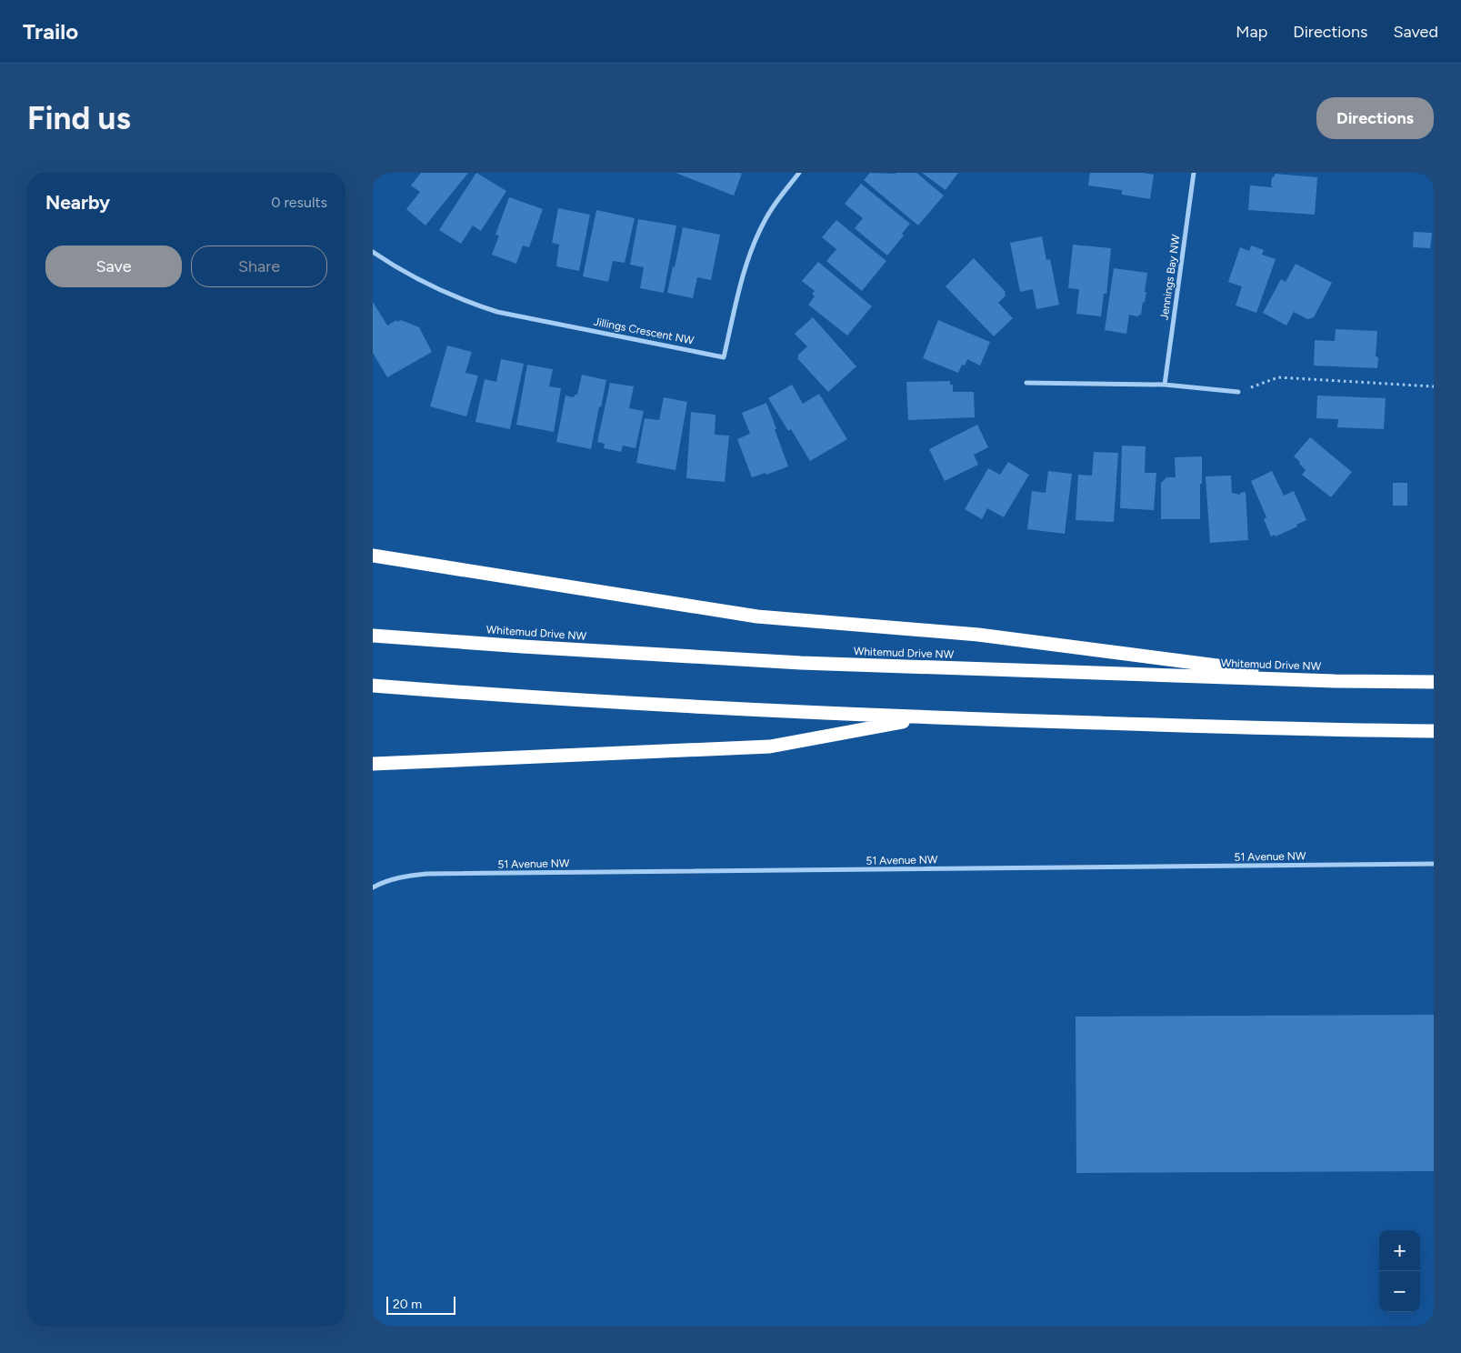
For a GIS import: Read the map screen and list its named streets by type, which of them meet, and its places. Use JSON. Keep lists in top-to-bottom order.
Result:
{
  "streets": {
    "highway": ["Whitemud Drive NW"],
    "street": ["Jennings Bay NW", "Jillings Crescent NW", "51 Avenue NW"]
  },
  "scale_bar": "20 m",
  "page": {
    "header": "Trailo",
    "nav": ["Map", "Directions", "Saved"],
    "buttons": [
      "Directions",
      ["Save", "Share"]
    ],
    "title": "Find us",
    "heading": ["Nearby", "0 results"],
    "map_buttons": ["+", "−"],
    "scale": "20 m"
  }
}
